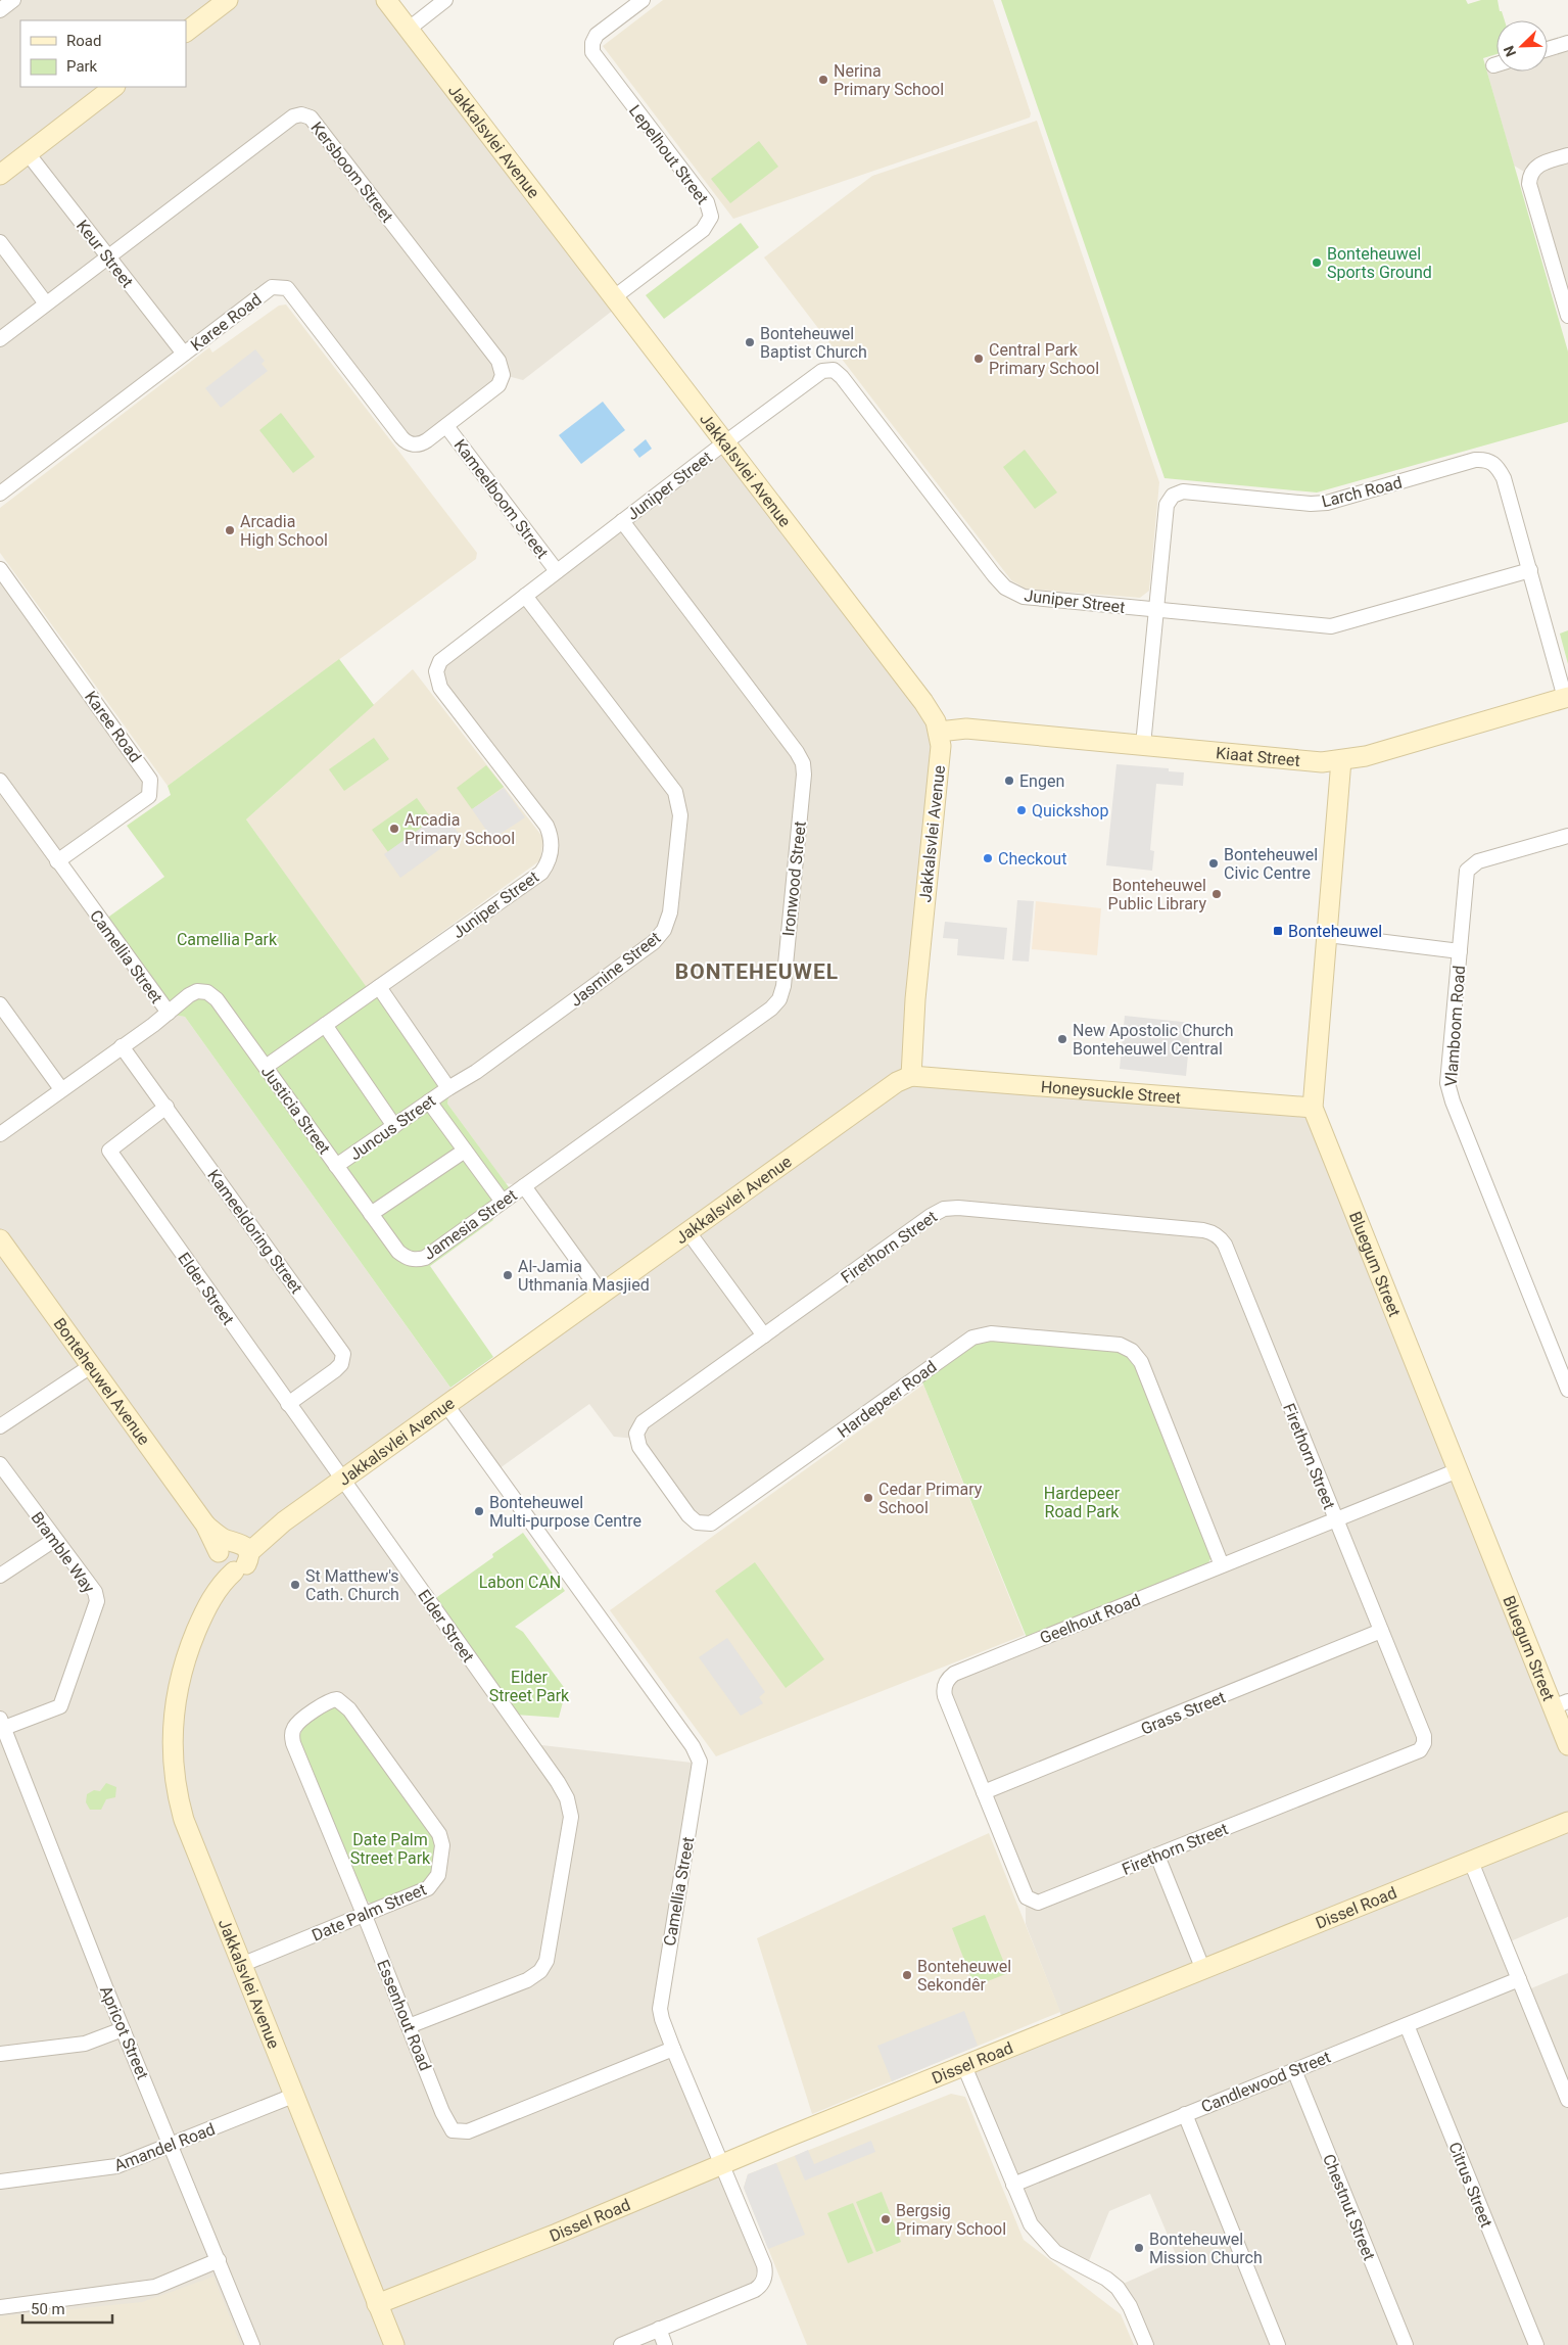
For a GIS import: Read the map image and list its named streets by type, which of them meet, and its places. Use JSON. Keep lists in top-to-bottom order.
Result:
{
  "streets": {
    "street": [
      "Jakkalsvlei Avenue",
      "Lepelhout Street",
      "Kersboom Street",
      "Keur Street",
      "Karee Road",
      "Juniper Street",
      "Larch Road",
      "Kameelboom Street",
      "Kiaat Street",
      "Ironwood Street",
      "Camellia Street",
      "Jasmine Street",
      "Vlamboom Road",
      "Honeysuckle Street",
      "Justicia Street",
      "Juncus Street",
      "Jamesia Street",
      "Kameeldoring Street",
      "Firethorn Street",
      "Bluegum Street",
      "Elder Street",
      "Bonteheuwel Avenue",
      "Hardepeer Road",
      "Bramble Way",
      "Geelhout Road",
      "Grass Street",
      "Dissel Road",
      "Date Palm Street",
      "Essenhout Road",
      "Apricot Street",
      "Candlewood Street",
      "Amandel Road",
      "Citrus Street",
      "Chestnut Street"
    ]
  },
  "crossings": [
    ["Jakkalsvlei Avenue", "Lepelhout Street"],
    ["Jakkalsvlei Avenue", "Juniper Street"],
    ["Jakkalsvlei Avenue", "Kiaat Street"],
    ["Jakkalsvlei Avenue", "Camellia Street"],
    ["Jakkalsvlei Avenue", "Honeysuckle Street"],
    ["Jakkalsvlei Avenue", "Elder Street"],
    ["Jakkalsvlei Avenue", "Bonteheuwel Avenue"],
    ["Jakkalsvlei Avenue", "Dissel Road"],
    ["Jakkalsvlei Avenue", "Date Palm Street"],
    ["Jakkalsvlei Avenue", "Amandel Road"],
    ["Kersboom Street", "Keur Street"],
    ["Kersboom Street", "Karee Road"],
    ["Kersboom Street", "Kameelboom Street"],
    ["Keur Street", "Karee Road"],
    ["Karee Road", "Kameelboom Street"],
    ["Karee Road", "Camellia Street"],
    ["Juniper Street", "Larch Road"],
    ["Juniper Street", "Kameelboom Street"],
    ["Juniper Street", "Ironwood Street"],
    ["Juniper Street", "Jasmine Street"],
    ["Larch Road", "Kiaat Street"],
    ["Kiaat Street", "Bluegum Street"],
    ["Ironwood Street", "Jamesia Street"],
    ["Camellia Street", "Justicia Street"],
    ["Camellia Street", "Kameeldoring Street"],
    ["Camellia Street", "Dissel Road"],
    ["Camellia Street", "Essenhout Road"],
    ["Jasmine Street", "Juncus Street"],
    ["Honeysuckle Street", "Bluegum Street"],
    ["Justicia Street", "Juncus Street"],
    ["Justicia Street", "Jamesia Street"],
    ["Kameeldoring Street", "Elder Street"],
    ["Firethorn Street", "Hardepeer Road"],
    ["Firethorn Street", "Geelhout Road"],
    ["Firethorn Street", "Grass Street"],
    ["Bluegum Street", "Geelhout Road"],
    ["Elder Street", "Essenhout Road"],
    ["Hardepeer Road", "Geelhout Road"],
    ["Bramble Way", "Apricot Street"],
    ["Geelhout Road", "Grass Street"],
    ["Date Palm Street", "Essenhout Road"],
    ["Apricot Street", "Amandel Road"],
    ["Candlewood Street", "Citrus Street"],
    ["Candlewood Street", "Chestnut Street"]
  ],
  "districts": ["BONTEHEUWEL"],
  "parks": [
    "Camellia Park",
    "Hardepeer Road Park",
    "Labon CAN",
    "Elder Street Park",
    "Date Palm Street Park"
  ],
  "places": {
    "other": [
      "Nerina Primary School",
      "Bonteheuwel Sports Ground",
      "Bonteheuwel Baptist Church",
      "Central Park Primary School",
      "Arcadia High School",
      "Engen",
      "Quickshop",
      "Arcadia Primary School",
      "Checkout",
      "Bonteheuwel Civic Centre",
      "Bonteheuwel Public Library",
      "New Apostolic Church Bonteheuwel Central",
      "Al-Jamia Uthmania Masjied",
      "Cedar Primary School",
      "Bonteheuwel Multi-purpose Centre",
      "St Matthew's Cath. Church",
      "Bonteheuwel Sekondêr",
      "Bergsig Primary School",
      "Bonteheuwel Mission Church"
    ],
    "transit": ["Bonteheuwel"]
  },
  "legend": ["Road", "Park"],
  "scale_bar": "50 m",
  "north": "bottom left"
}
